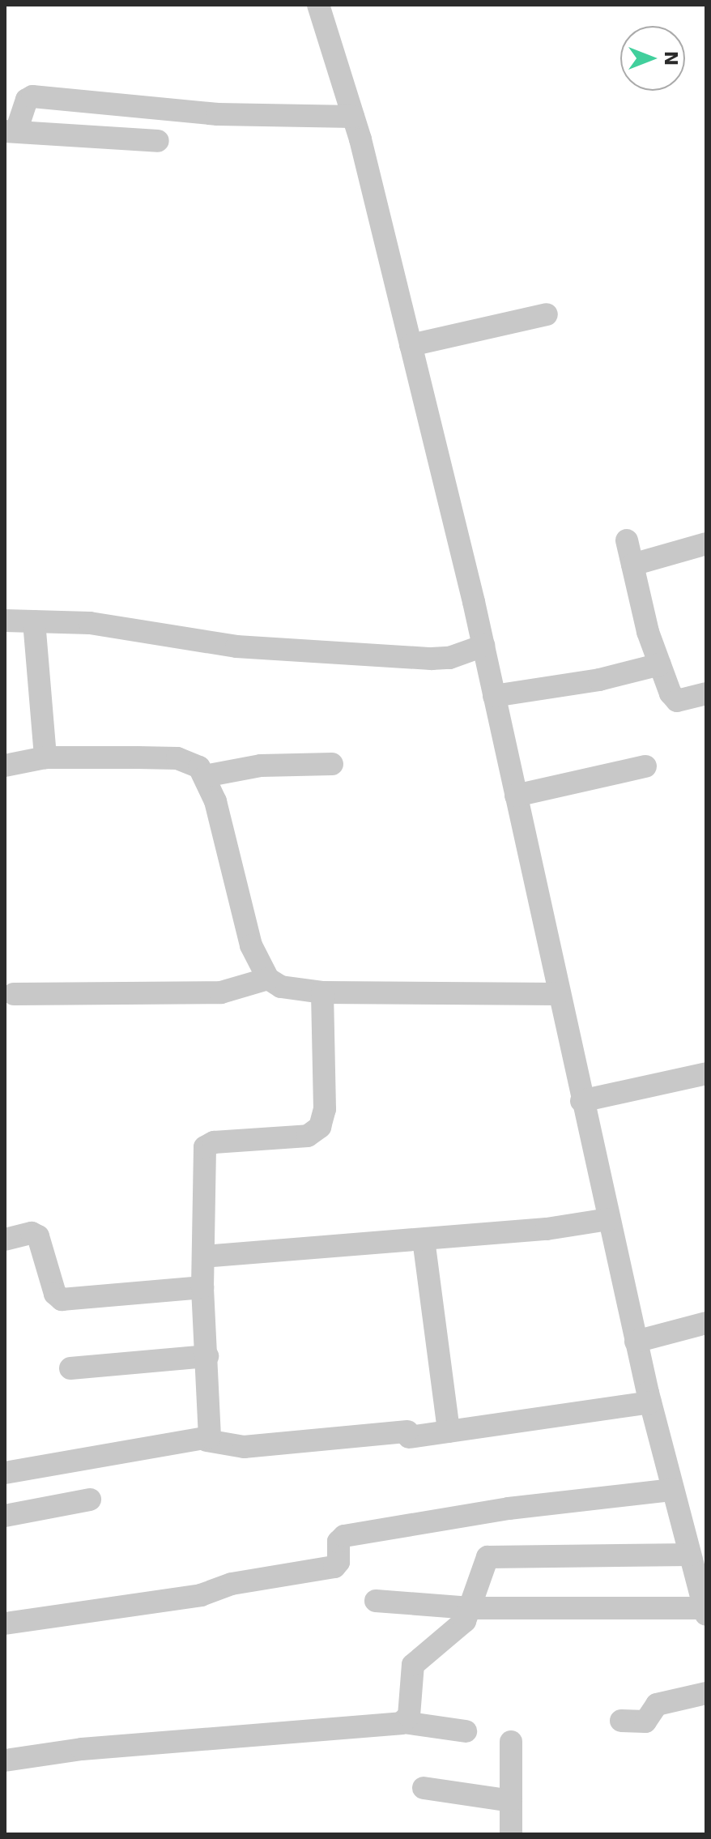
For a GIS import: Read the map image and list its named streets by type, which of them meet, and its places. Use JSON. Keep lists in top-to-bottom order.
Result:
{
  "north": "right"
}
